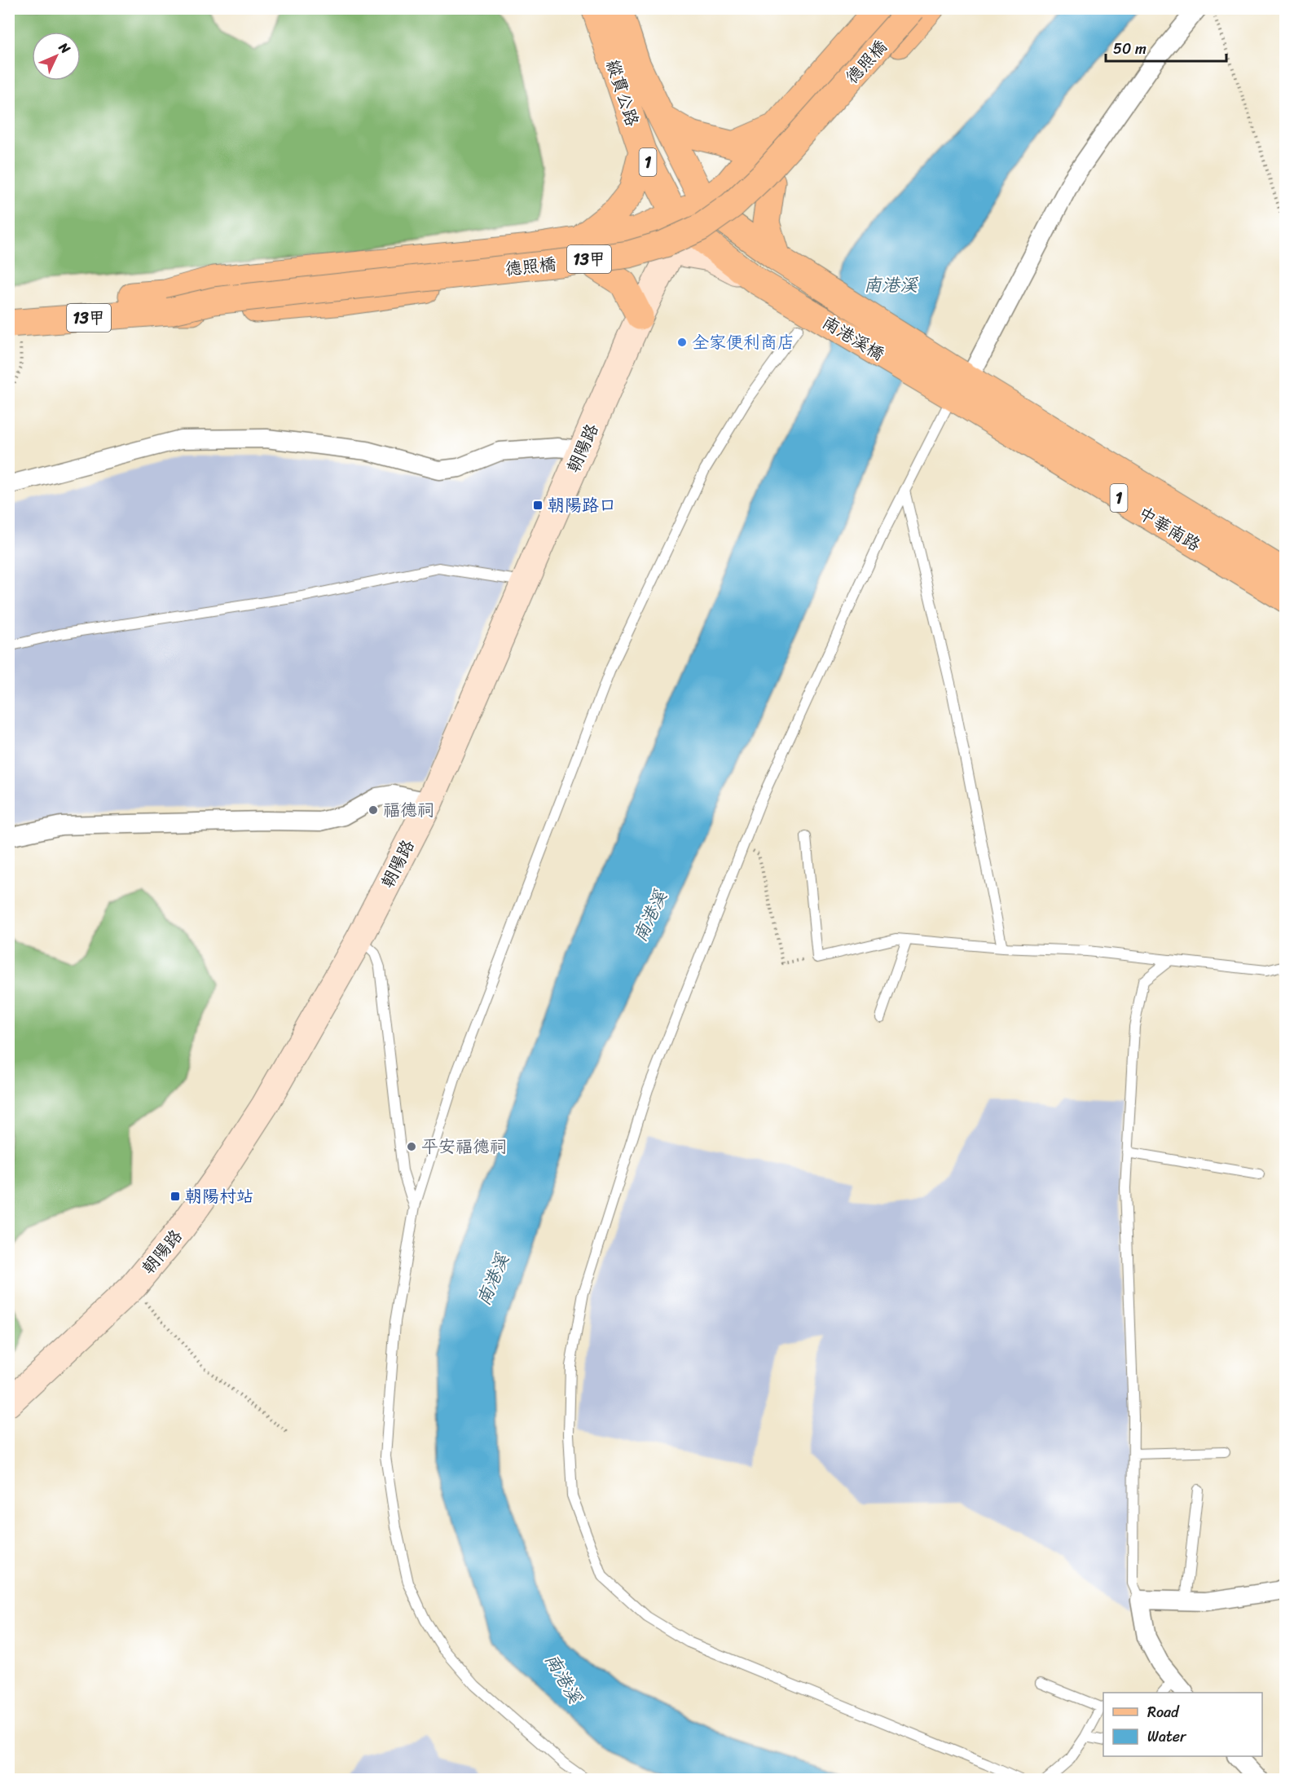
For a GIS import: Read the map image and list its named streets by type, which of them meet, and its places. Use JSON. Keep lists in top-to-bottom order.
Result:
{
  "streets": {
    "main road": [
      "德照橋",
      "縱貫公路",
      "1",
      "13甲",
      "南港溪橋",
      "中華南路"
    ],
    "street": ["朝陽路"]
  },
  "crossings": [
    ["德照橋", "13甲"],
    ["縱貫公路", "南港溪橋"],
    ["南港溪橋", "中華南路"]
  ],
  "water": ["南港溪"],
  "places": {
    "other": ["全家便利商店", "福德祠", "平安福德祠"],
    "transit": ["朝陽路口", "朝陽村站"]
  },
  "legend": ["Road", "Water"],
  "scale_bar": "50 m",
  "north": "top right"
}
